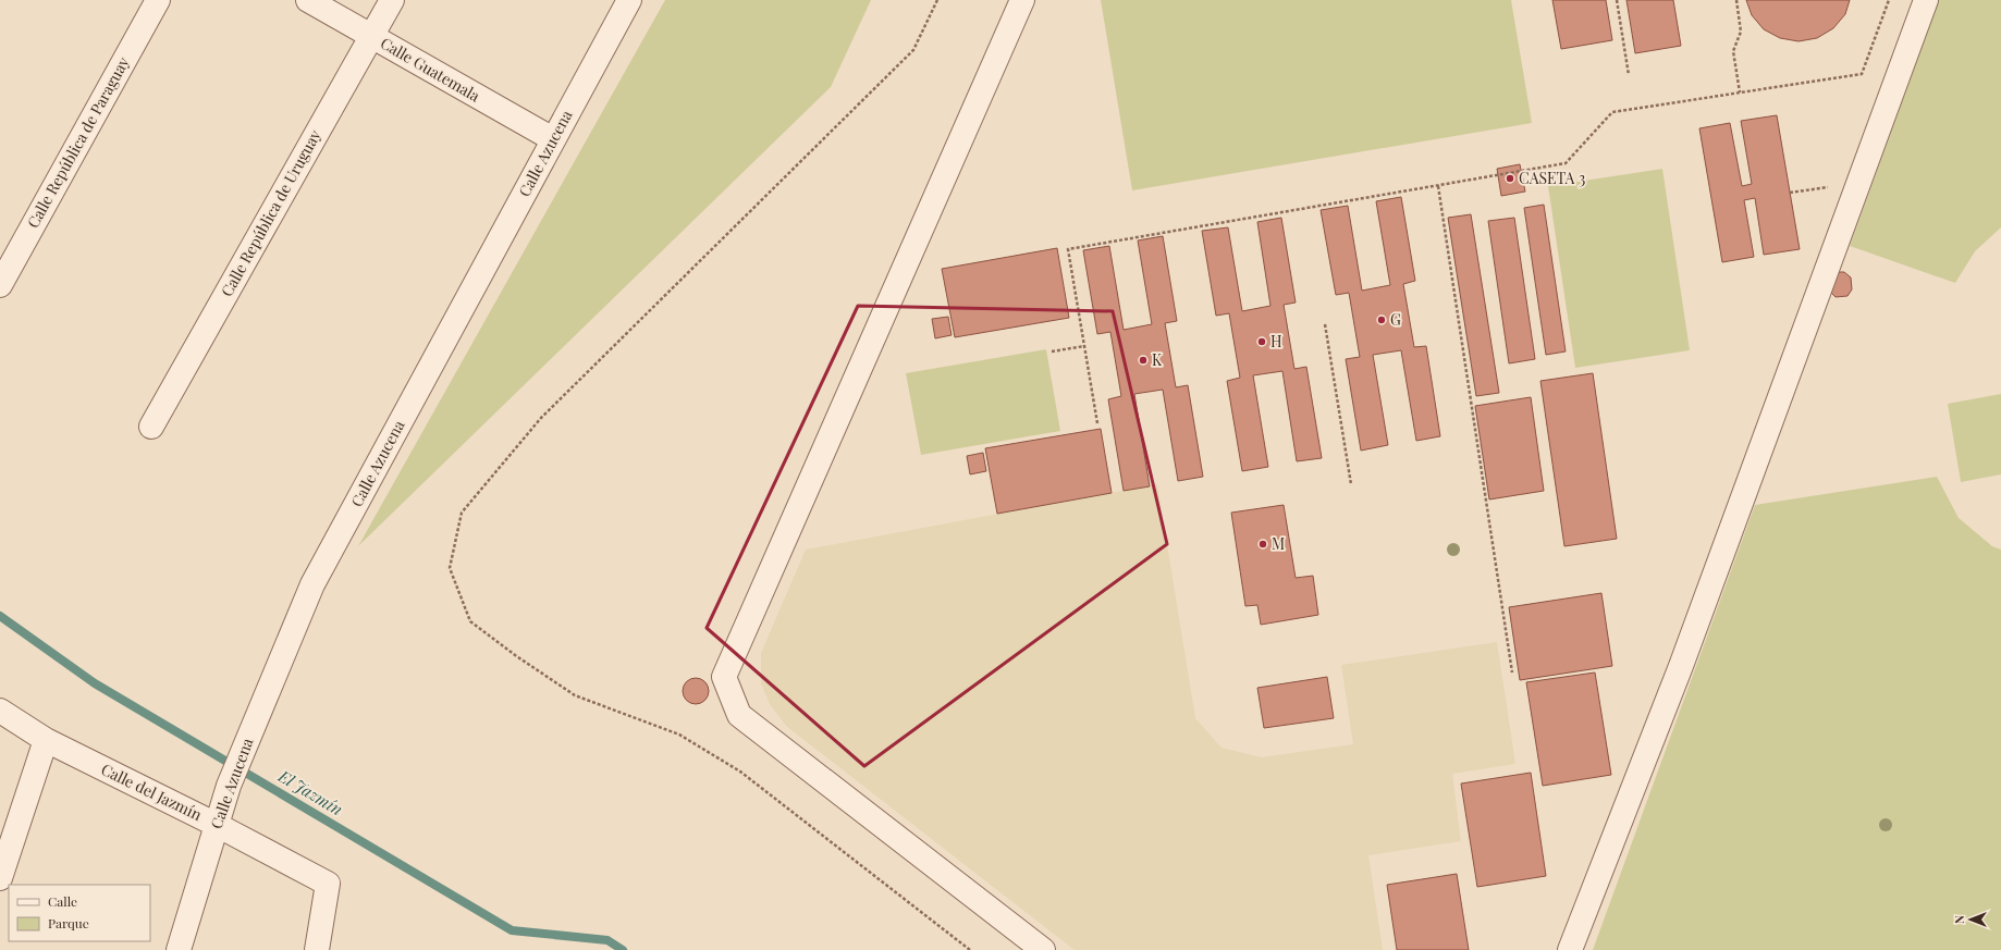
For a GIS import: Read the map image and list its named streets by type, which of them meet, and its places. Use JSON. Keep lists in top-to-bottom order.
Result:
{
  "streets": {
    "street": [
      "Calle Guatemala",
      "Calle República de Paraguay",
      "Calle Azucena",
      "Calle República de Uruguay",
      "Calle del Jazmín"
    ]
  },
  "crossings": [
    ["Calle Guatemala", "Calle Azucena"],
    ["Calle Guatemala", "Calle República de Uruguay"],
    ["Calle Azucena", "Calle del Jazmín"]
  ],
  "water": ["El Jazmín"],
  "places": [
    "CASETA 3",
    "G",
    "H",
    "K",
    "M"
  ],
  "legend": ["Calle", "Parque"],
  "north": "left"
}
